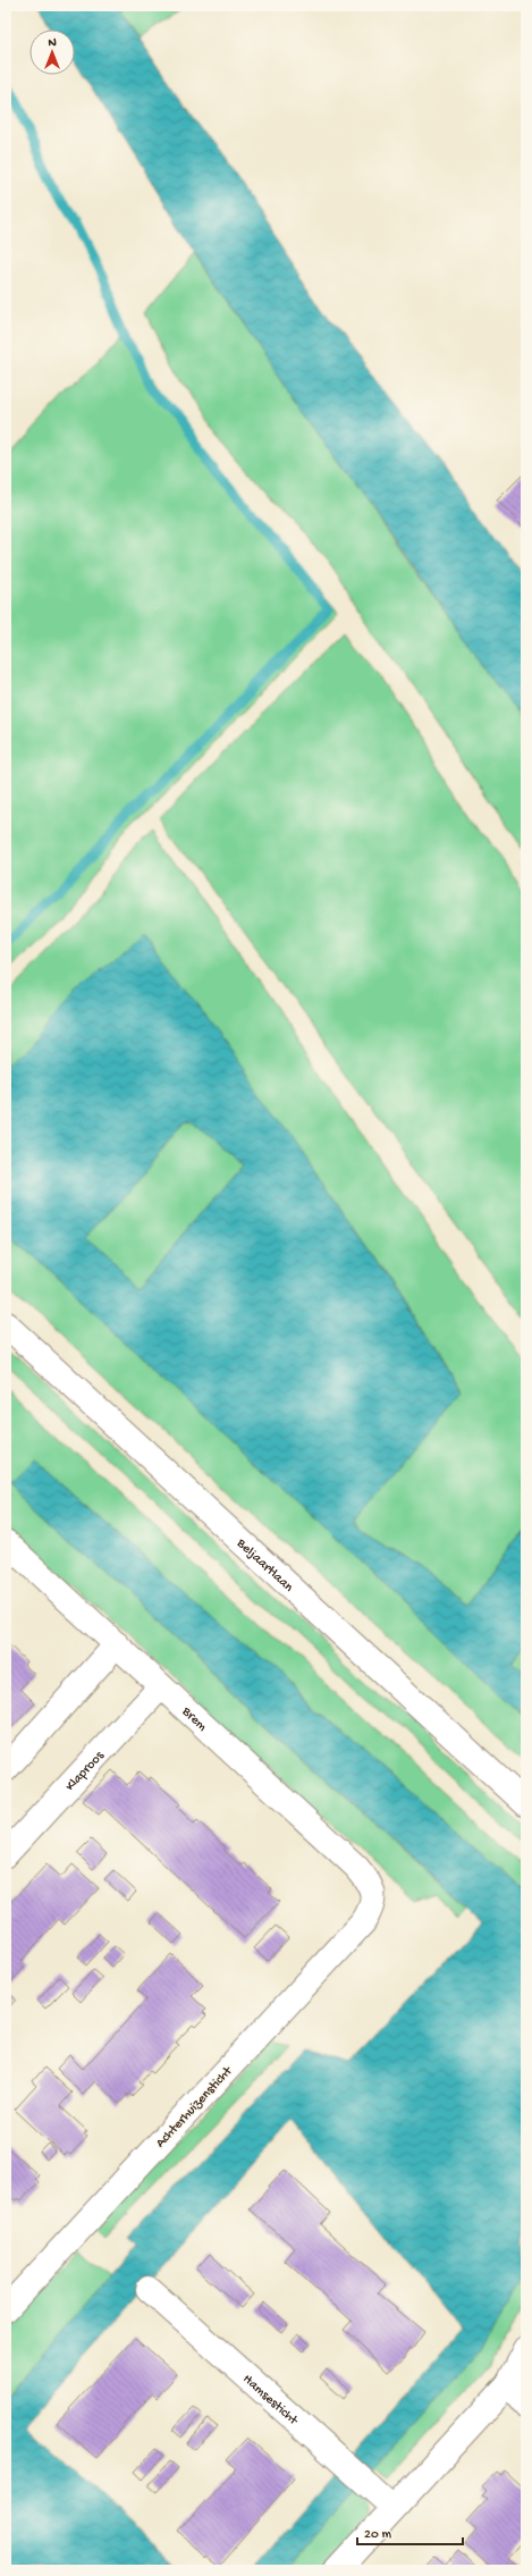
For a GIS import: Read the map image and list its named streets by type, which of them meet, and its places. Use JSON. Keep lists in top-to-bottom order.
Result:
{
  "streets": {
    "street": [
      "Beljaartlaan",
      "Brem",
      "Klaproos",
      "Achterhuizensticht",
      "Hamsesticht"
    ]
  },
  "crossings": [
    ["Brem", "Klaproos"],
    ["Brem", "Achterhuizensticht"]
  ],
  "scale_bar": "20 m",
  "north": "top"
}
